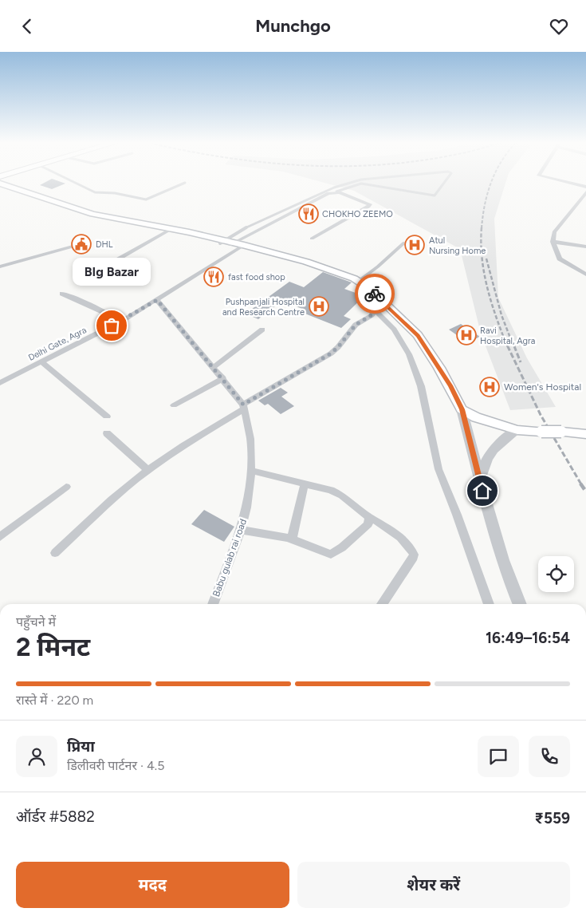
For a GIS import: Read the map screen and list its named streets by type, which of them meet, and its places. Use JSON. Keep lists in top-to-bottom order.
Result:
{
  "streets": {
    "street": ["Delhi Gate, Agra", "Babu gulab rai road"]
  },
  "crossings": [
    ["Delhi Gate, Agra", "Babu gulab rai road"]
  ],
  "places": {
    "restaurant": ["CHOKHO ZEEMO", "fast food shop"],
    "public building": ["DHL"],
    "hospital": [
      "Atul Nursing Home",
      "Pushpanjali Hospital and Research Centre",
      "Ravi Hospital, Agra",
      "Women's Hospital"
    ],
    "other": ["BIg Bazar"]
  },
  "page": {
    "header": "Munchgo",
    "bubble": "BIg Bazar",
    "heading": ["2 मिनट", "पहुँचने में", "16:49–16:54"],
    "panel": [
      "प्रिया",
      "डिलीवरी पार्टनर · 4.5",
      "ऑर्डर #5882",
      "₹559"
    ],
    "bar": "रास्ते में · 220 m",
    "buttons": ["मदद", "शेयर करें"]
  }
}
